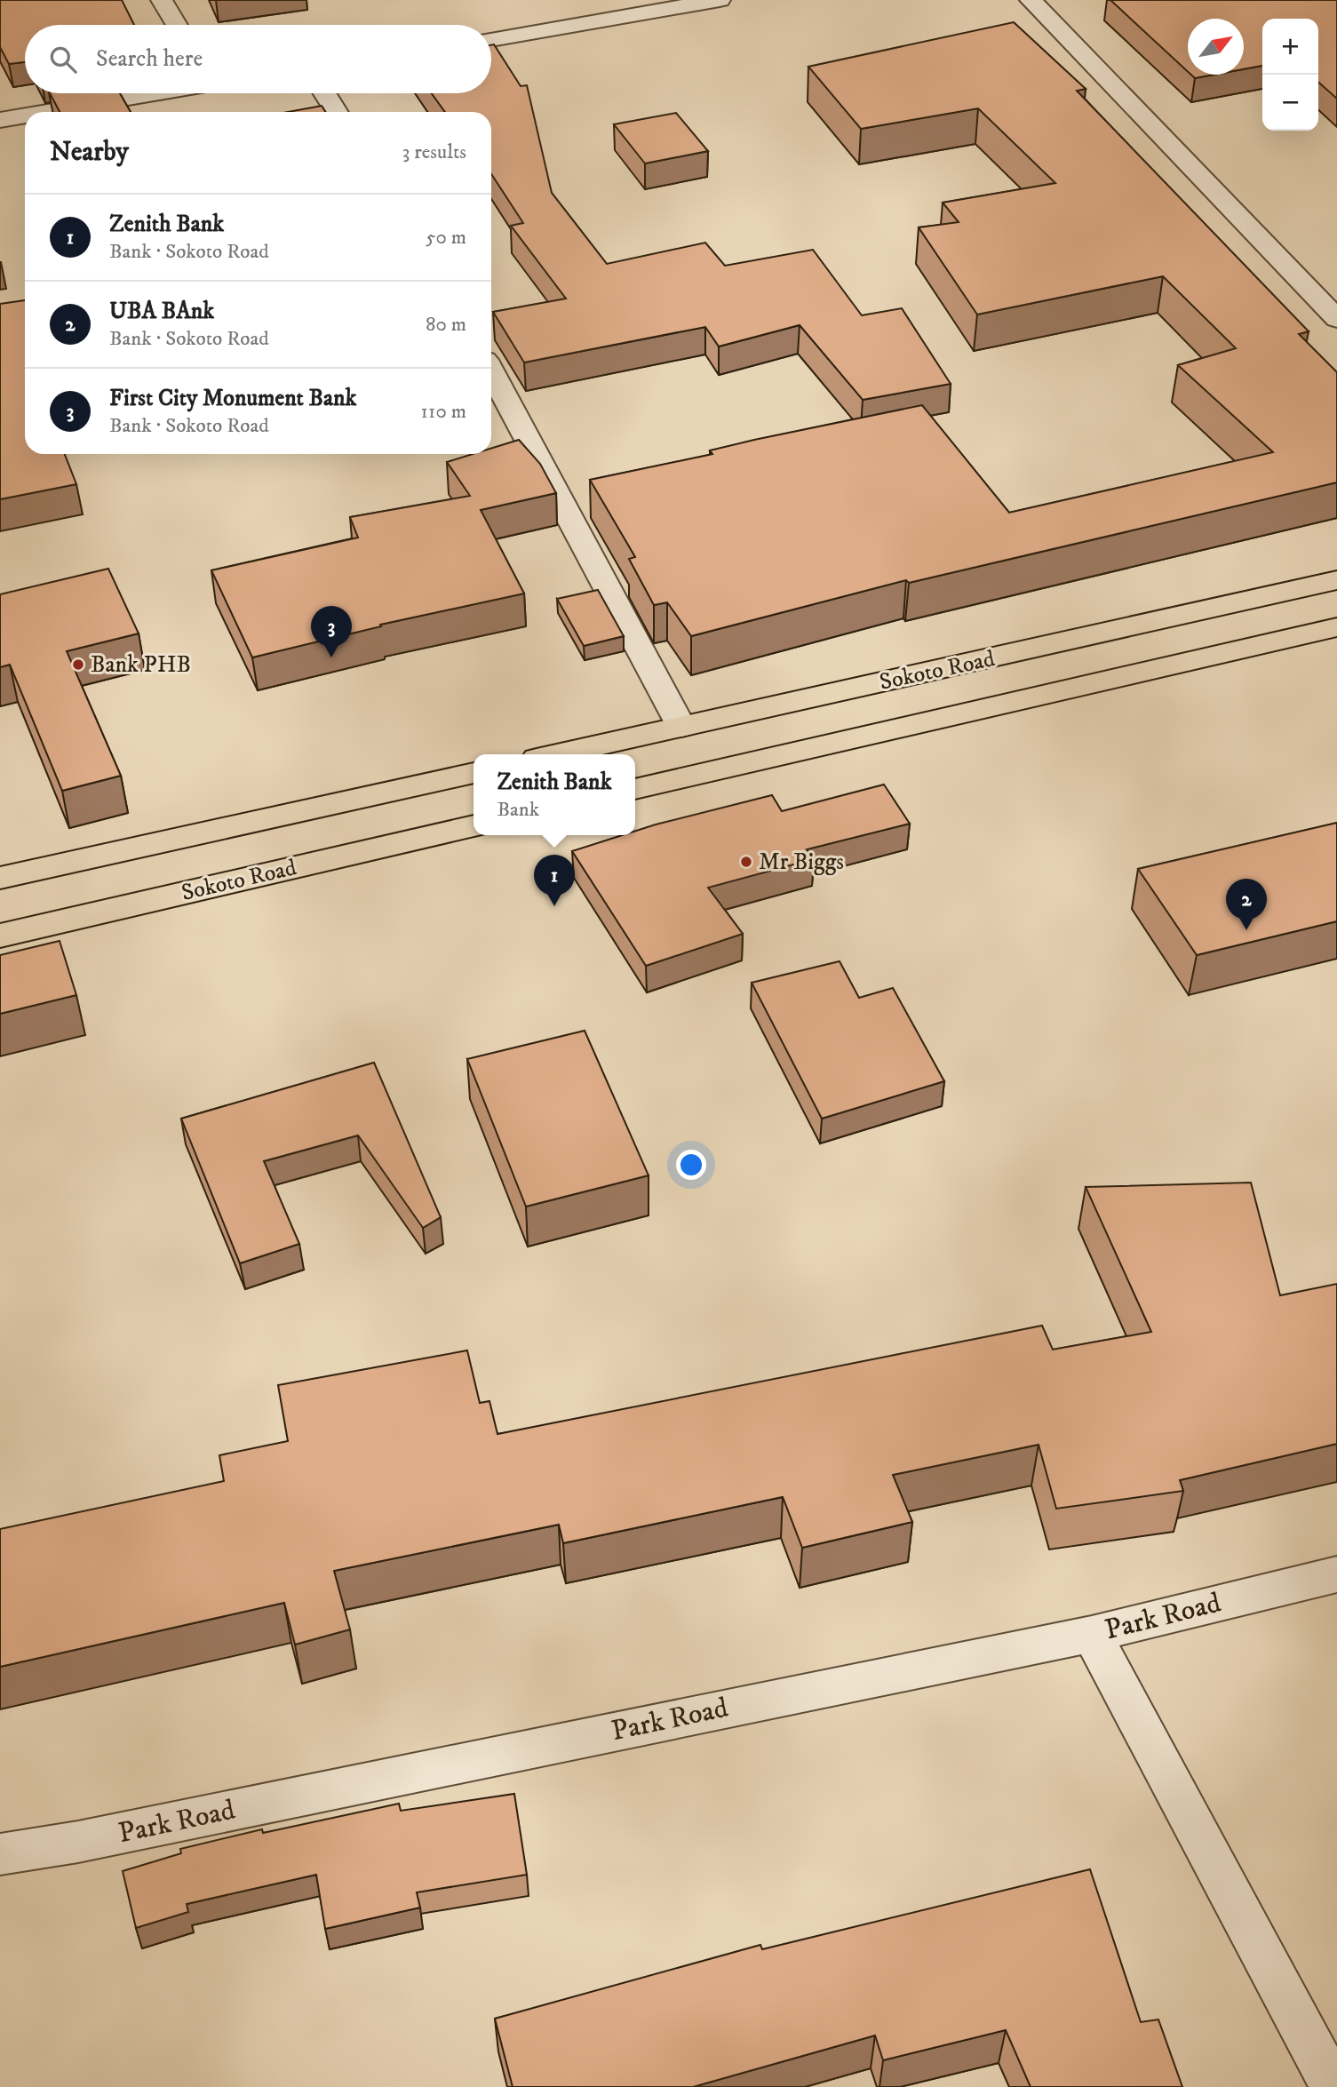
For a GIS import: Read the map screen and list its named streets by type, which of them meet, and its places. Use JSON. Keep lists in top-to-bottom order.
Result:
{
  "streets": {
    "main road": ["Sokoto Road"],
    "street": ["Park Road"]
  },
  "places": ["Bank PHB", "Mr Biggs"],
  "north": "top right",
  "page": {
    "map_buttons": ["+", "−"],
    "search": "Search here",
    "heading": ["Nearby", "3 results"],
    "list": [
      {
        "mark": "1",
        "name": "Zenith Bank",
        "note": "Bank · Sokoto Road",
        "value": "50 m"
      },
      {
        "mark": "2",
        "name": "UBA BAnk",
        "note": "Bank · Sokoto Road",
        "value": "80 m"
      },
      {
        "mark": "3",
        "name": "First City Monument Bank",
        "note": "Bank · Sokoto Road",
        "value": "110 m"
      }
    ],
    "pins": ["3", "1", "2"],
    "popup": ["Zenith Bank", "Bank"]
  }
}
